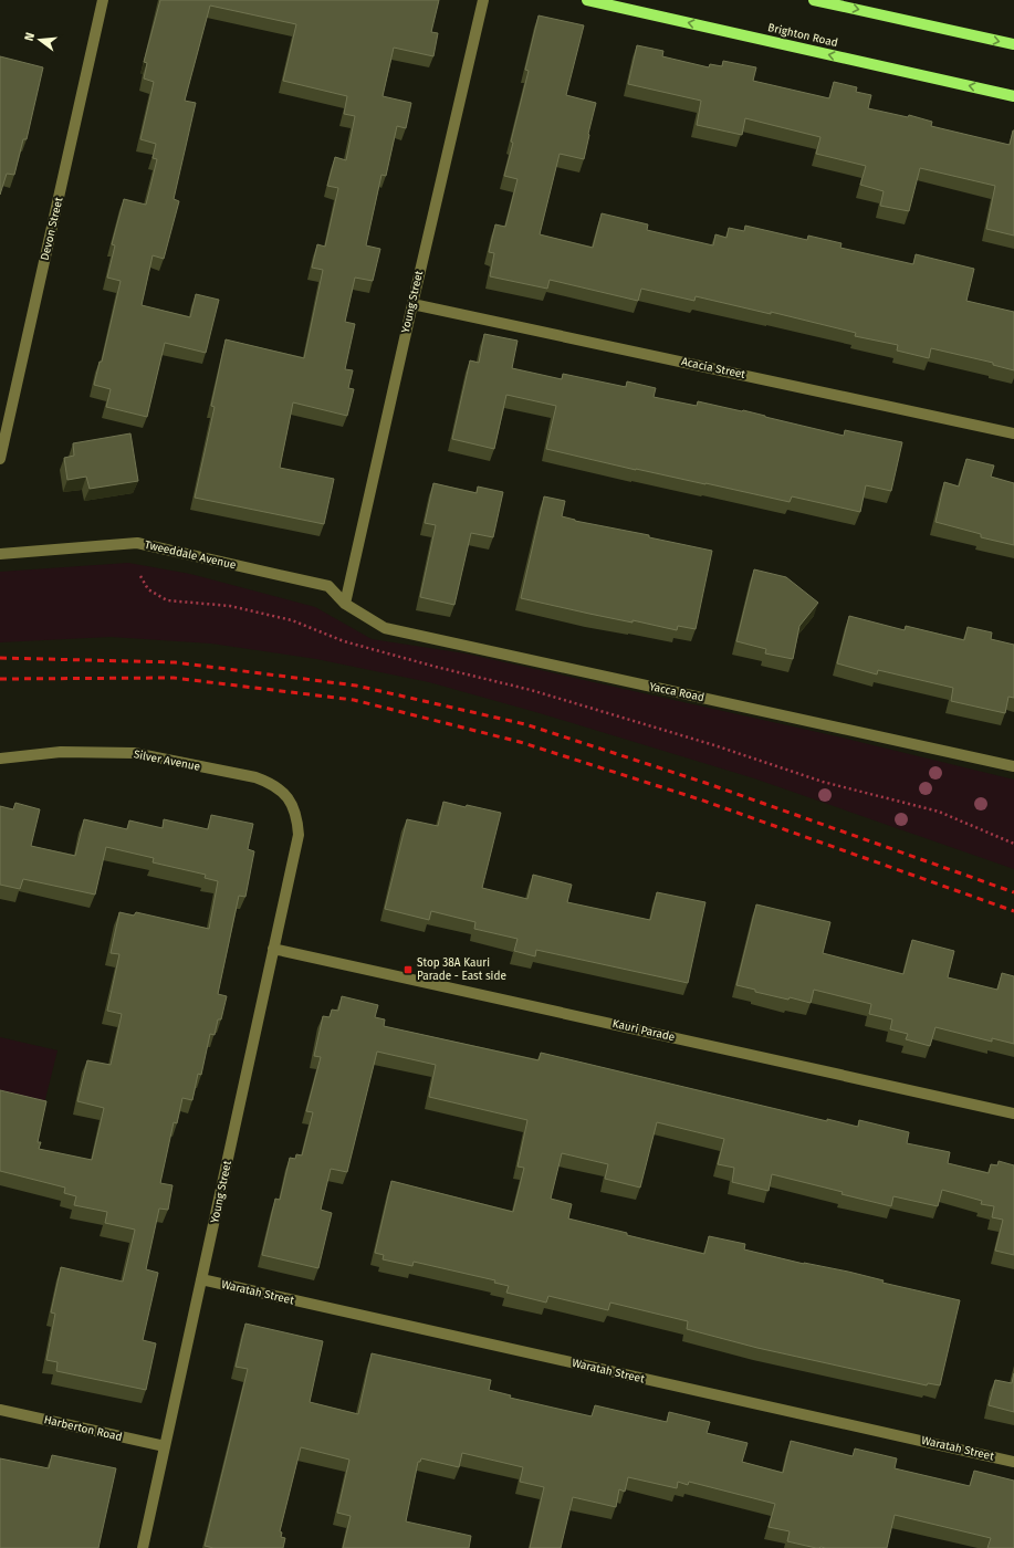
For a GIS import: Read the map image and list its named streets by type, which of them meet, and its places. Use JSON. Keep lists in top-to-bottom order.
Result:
{
  "streets": {
    "main road": ["Brighton Road"],
    "street": [
      "Devon Street",
      "Young Street",
      "Acacia Street",
      "Tweeddale Avenue",
      "Yacca Road",
      "Silver Avenue",
      "Kauri Parade",
      "Waratah Street",
      "Harberton Road"
    ]
  },
  "crossings": [
    ["Young Street", "Acacia Street"],
    ["Young Street", "Tweeddale Avenue"],
    ["Young Street", "Yacca Road"],
    ["Young Street", "Silver Avenue"],
    ["Young Street", "Kauri Parade"],
    ["Young Street", "Waratah Street"],
    ["Young Street", "Harberton Road"],
    ["Tweeddale Avenue", "Yacca Road"]
  ],
  "places": {
    "transit": ["Stop 38A Kauri Parade - East side"]
  },
  "north": "left"
}
